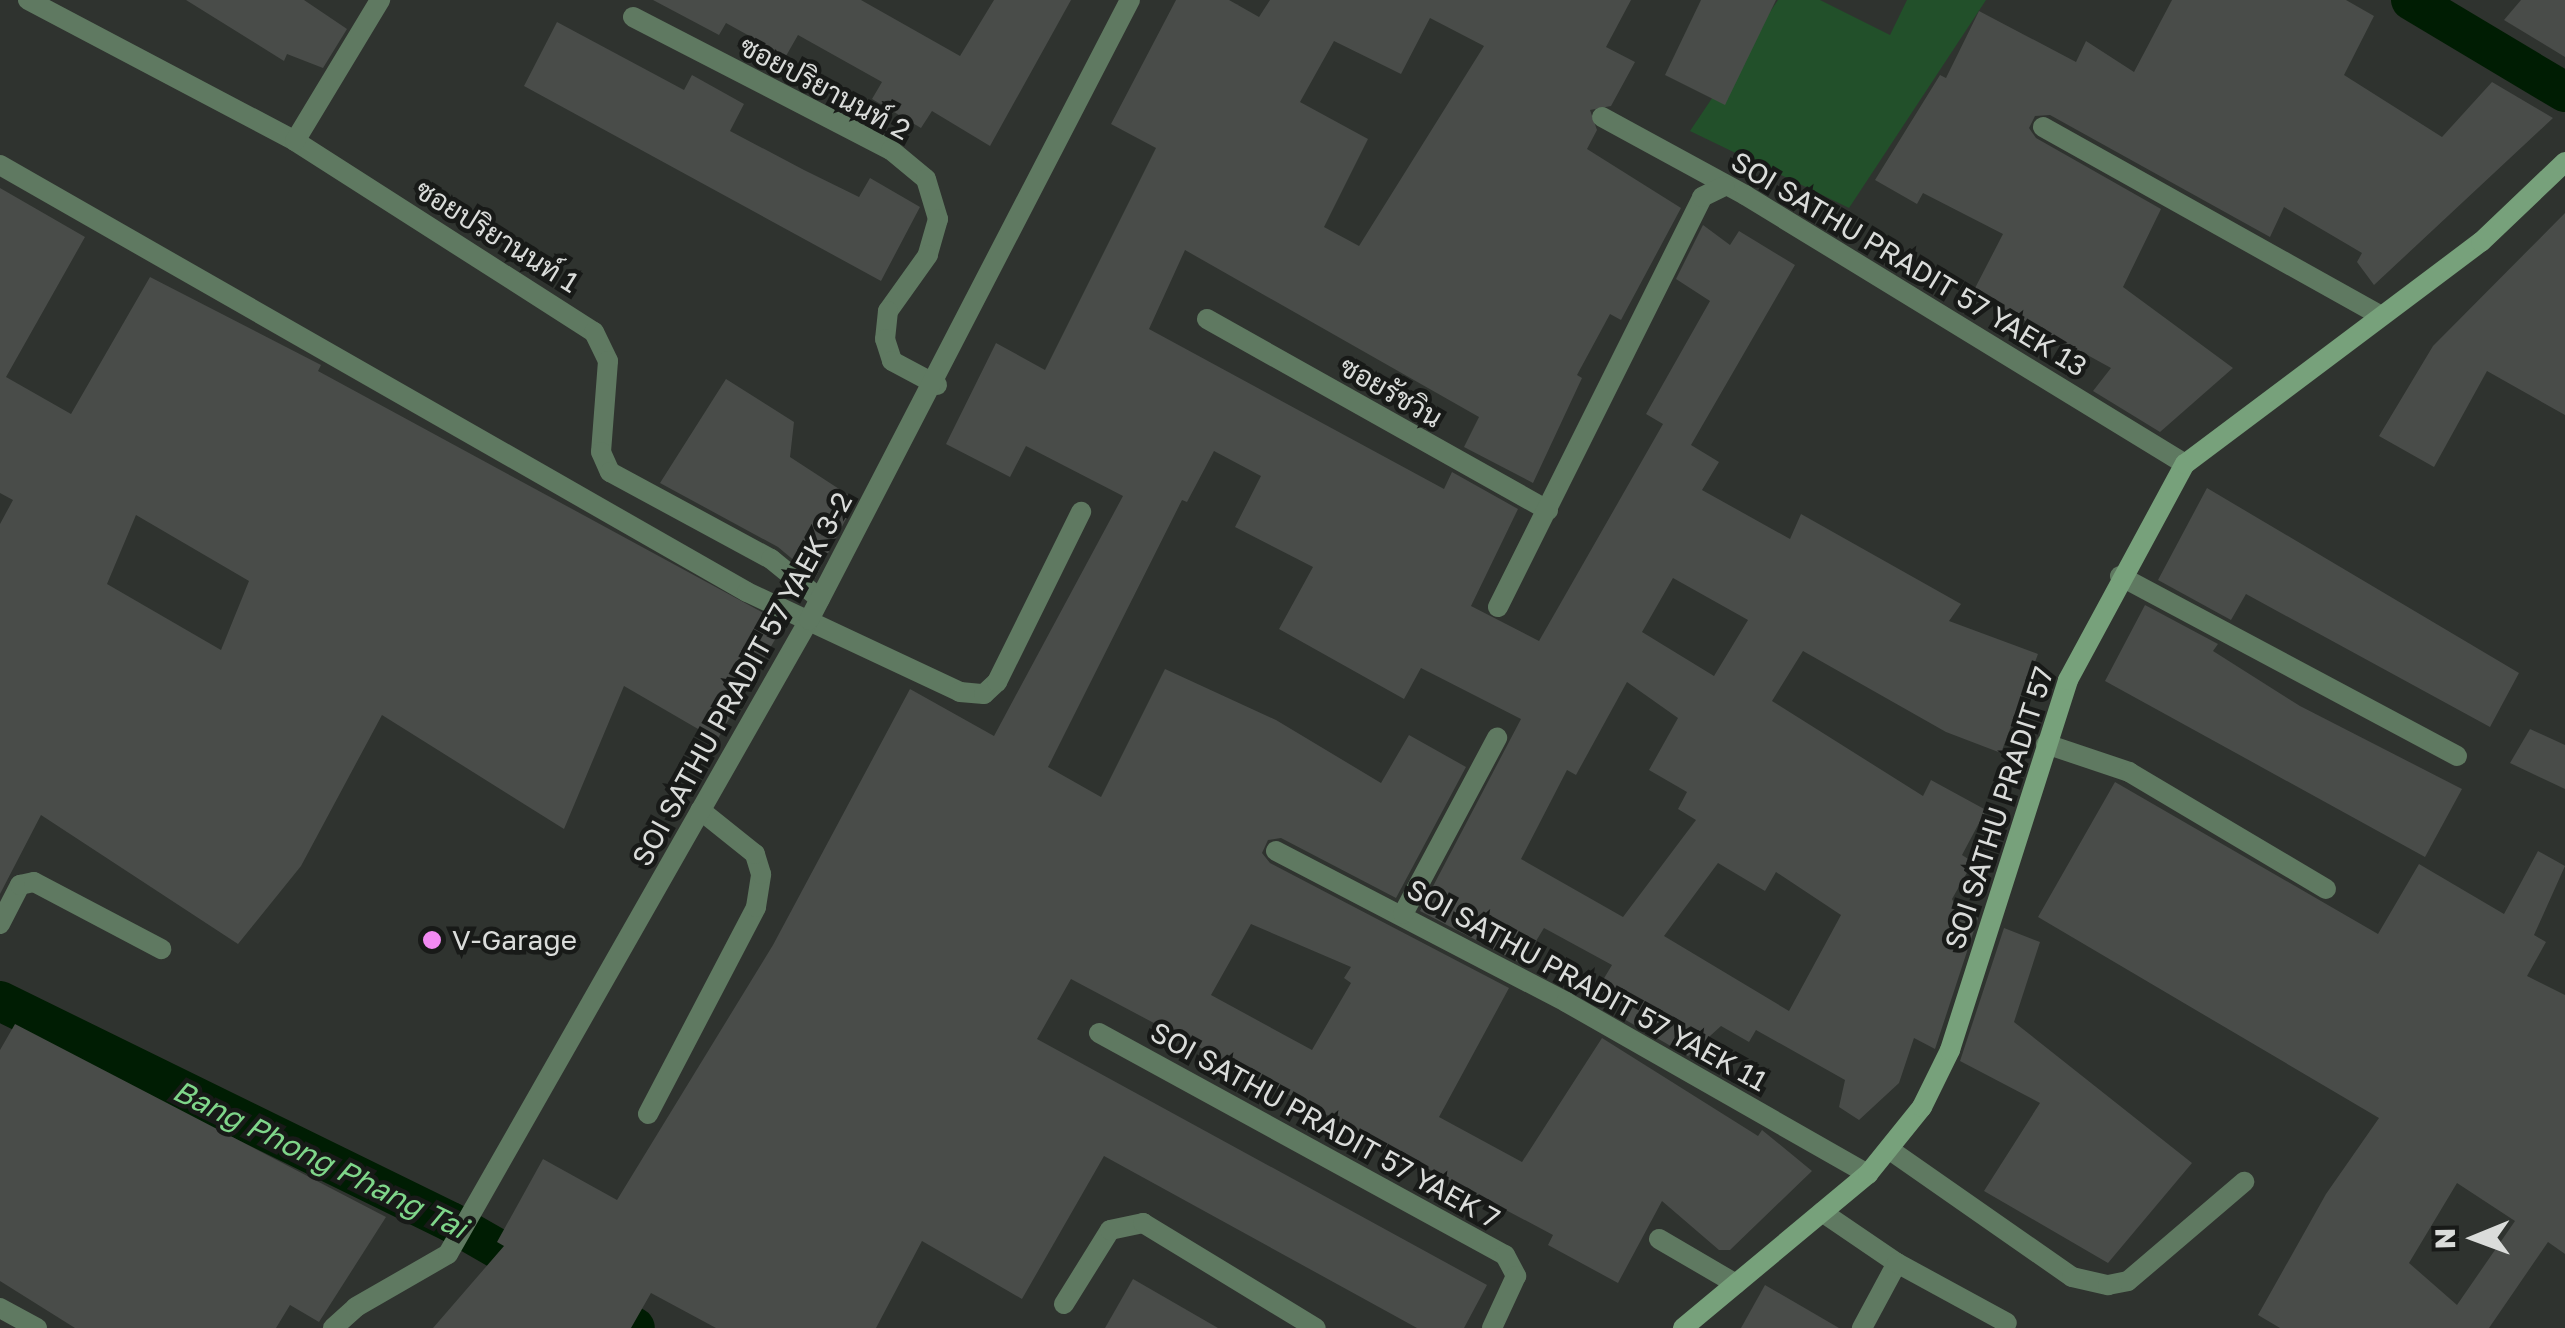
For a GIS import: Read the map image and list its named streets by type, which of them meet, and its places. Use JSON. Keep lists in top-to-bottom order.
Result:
{
  "streets": {
    "street": [
      "ซอยปริยานนท์ 2",
      "ซอยปริยานนท์ 1",
      "SOI SATHU PRADIT 57 YAEK 13",
      "ซอยรัชวิน",
      "SOI SATHU PRADIT 57 YAEK 3-2",
      "SOI SATHU PRADIT 57",
      "SOI SATHU PRADIT 57 YAEK 11",
      "SOI SATHU PRADIT 57 YAEK 7"
    ]
  },
  "crossings": [
    ["ซอยปริยานนท์ 2", "SOI SATHU PRADIT 57 YAEK 3-2"],
    ["ซอยปริยานนท์ 1", "SOI SATHU PRADIT 57 YAEK 3-2"],
    ["SOI SATHU PRADIT 57 YAEK 13", "SOI SATHU PRADIT 57"],
    ["SOI SATHU PRADIT 57", "SOI SATHU PRADIT 57 YAEK 11"]
  ],
  "water": ["Bang Phong Phang Tai"],
  "places": ["V-Garage"],
  "north": "left"
}
